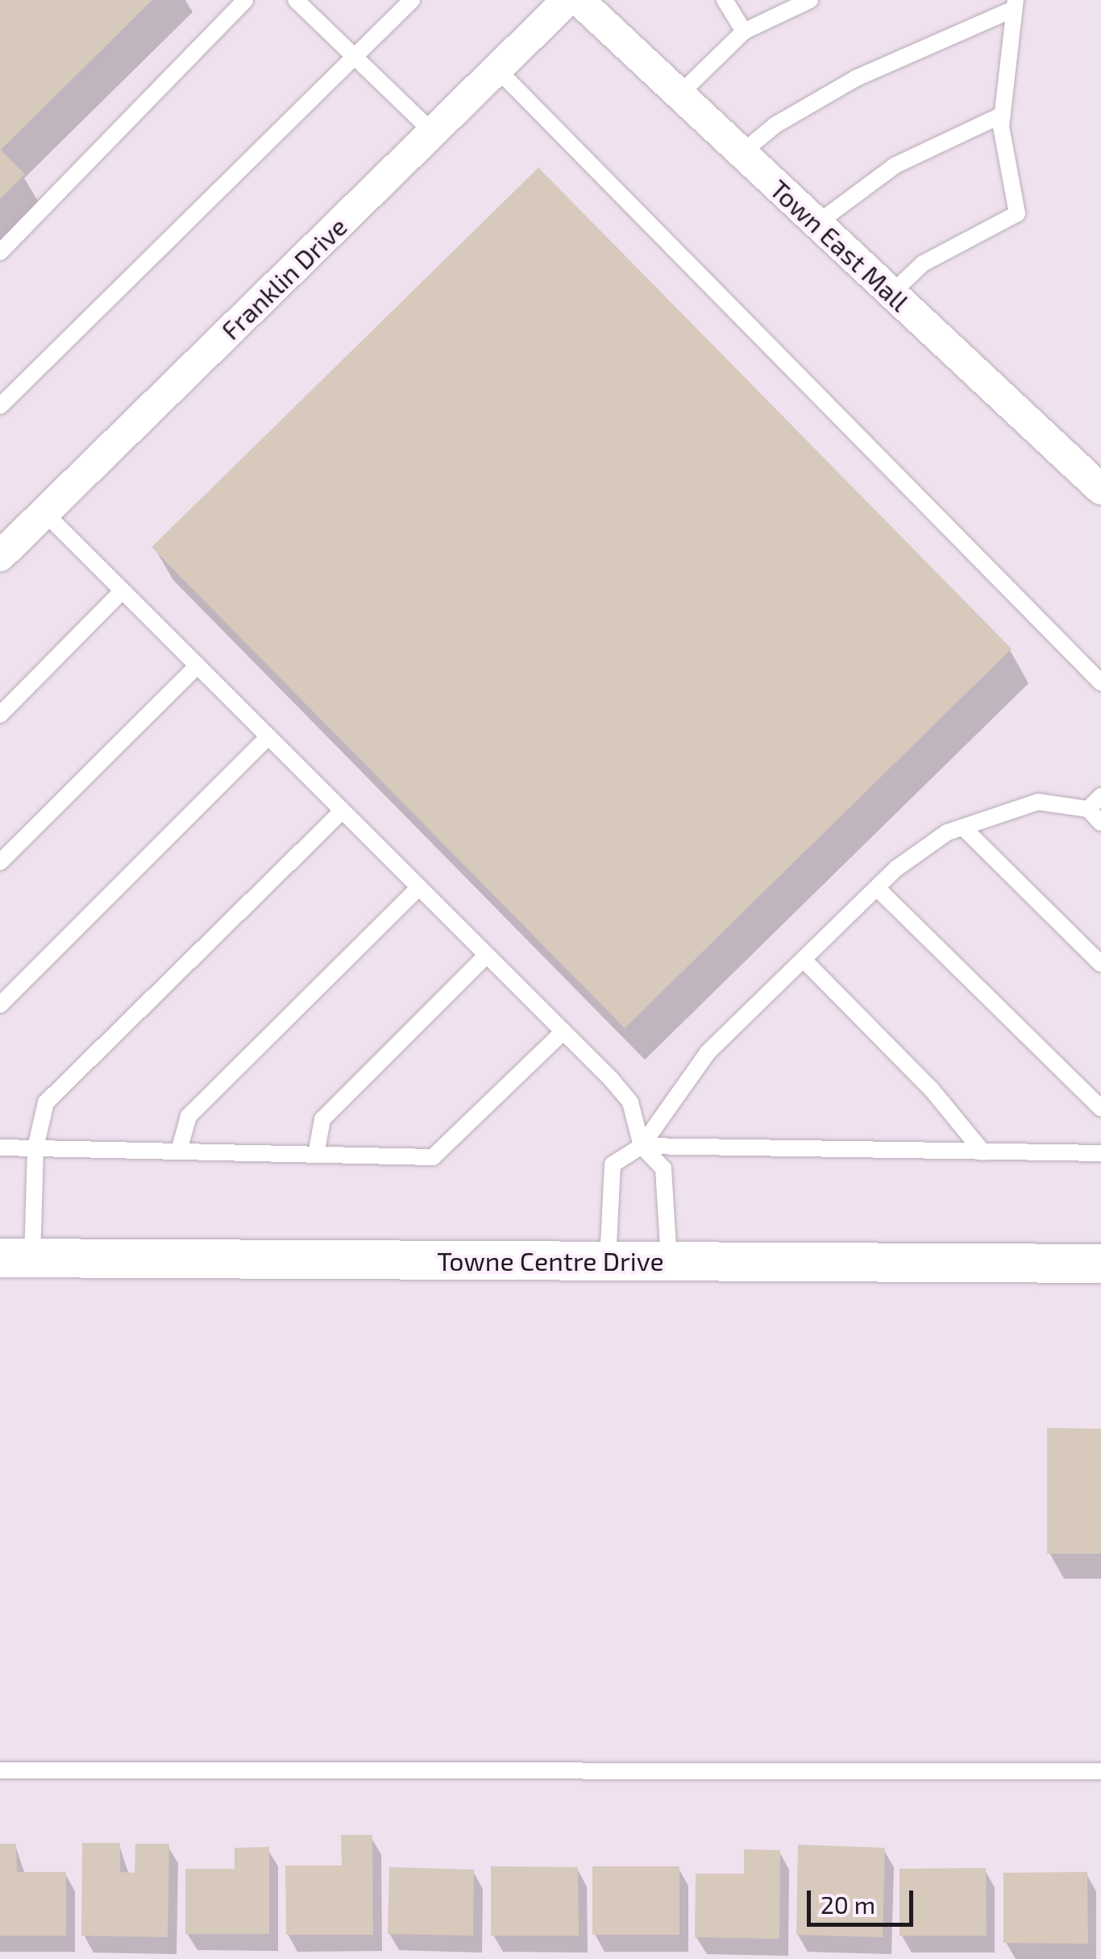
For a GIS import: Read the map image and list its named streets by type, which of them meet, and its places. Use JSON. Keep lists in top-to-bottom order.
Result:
{
  "streets": {
    "street": ["Town East Mall", "Franklin Drive", "Towne Centre Drive"]
  },
  "scale_bar": "20 m"
}
